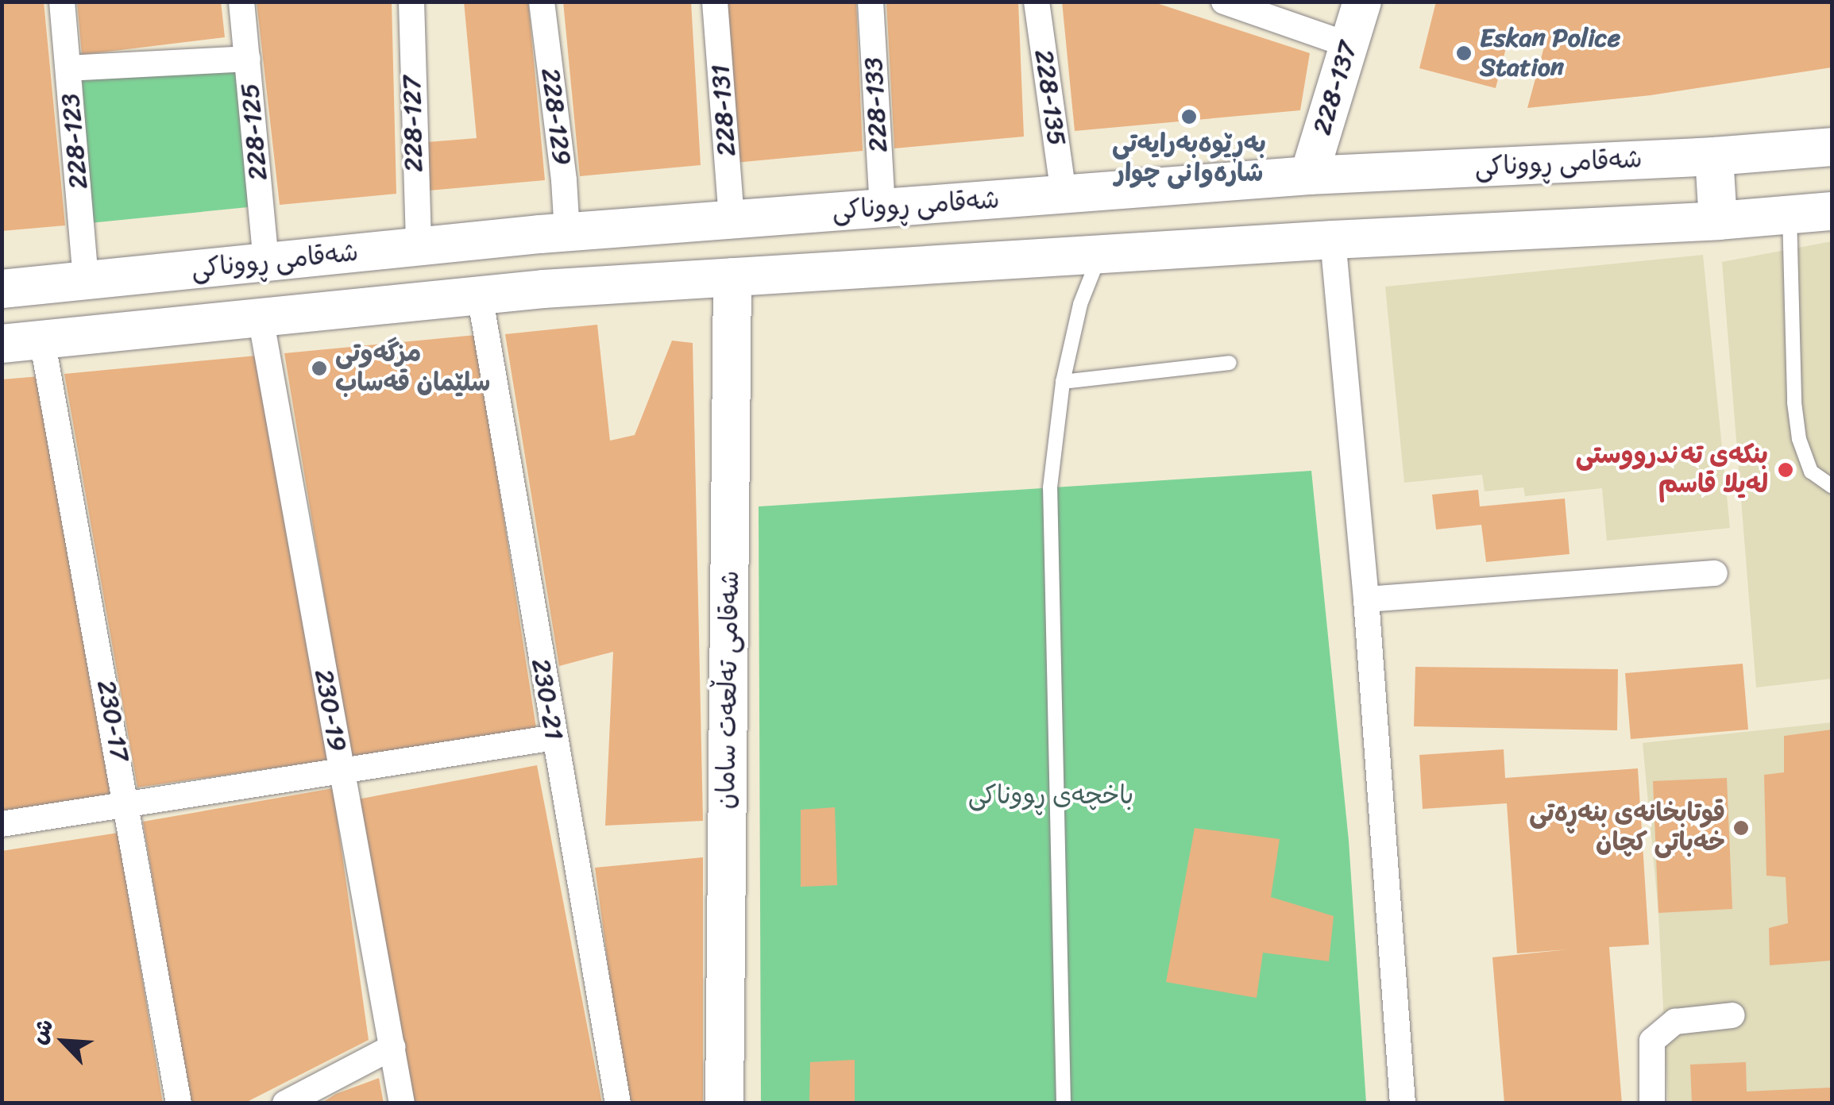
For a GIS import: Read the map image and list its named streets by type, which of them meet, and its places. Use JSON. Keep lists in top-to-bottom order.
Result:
{
  "streets": {
    "main road": ["228-137", "شەقامی ڕووناکی", "شەقامی تەڵعەت سامان"],
    "street": [
      "228-135",
      "228-133",
      "228-131",
      "228-129",
      "228-127",
      "228-125",
      "228-123",
      "230-21",
      "230-19",
      "230-17"
    ]
  },
  "crossings": [
    ["228-137", "شەقامی ڕووناکی"],
    ["228-135", "شەقامی ڕووناکی"],
    ["228-133", "شەقامی ڕووناکی"],
    ["228-131", "شەقامی ڕووناکی"],
    ["228-129", "شەقامی ڕووناکی"],
    ["228-127", "شەقامی ڕووناکی"],
    ["228-125", "شەقامی ڕووناکی"],
    ["228-123", "شەقامی ڕووناکی"]
  ],
  "parks": ["باخچەی ڕووناکی"],
  "places": [
    "Eskan Police Station",
    "بەڕێوەبەرایەتی شارەوانی چوار",
    "مزگەوتی سلێمان قەساب",
    "بنکەی تەندرووستی لەیلا قاسم",
    "قوتابخانەی بنەڕەتی خەباتی کچان"
  ],
  "north": "top left"
}
